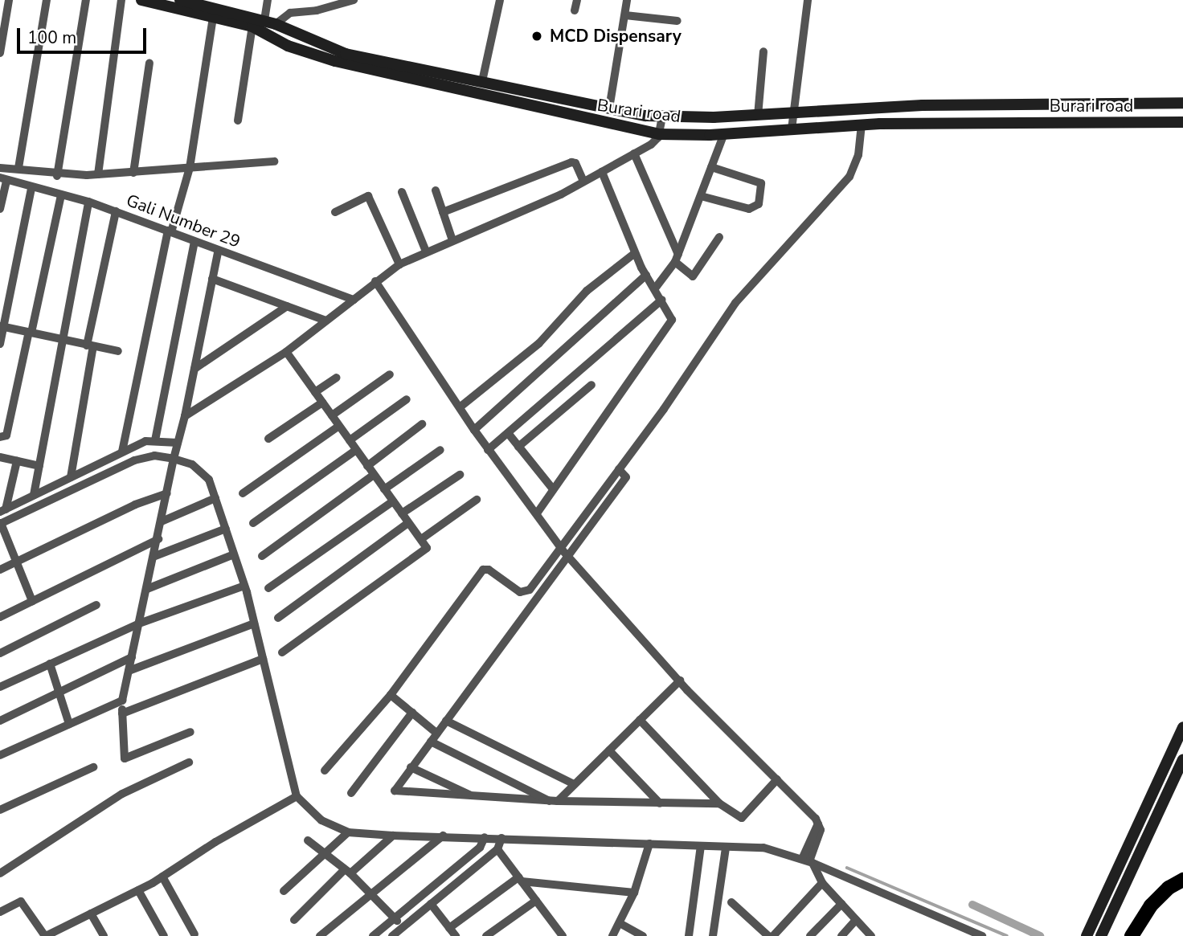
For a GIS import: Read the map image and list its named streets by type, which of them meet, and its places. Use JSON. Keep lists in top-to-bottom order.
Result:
{
  "streets": {
    "main road": ["Burari road"],
    "street": ["Gali Number 29"]
  },
  "places": ["MCD Dispensary"],
  "scale_bar": "100 m"
}
